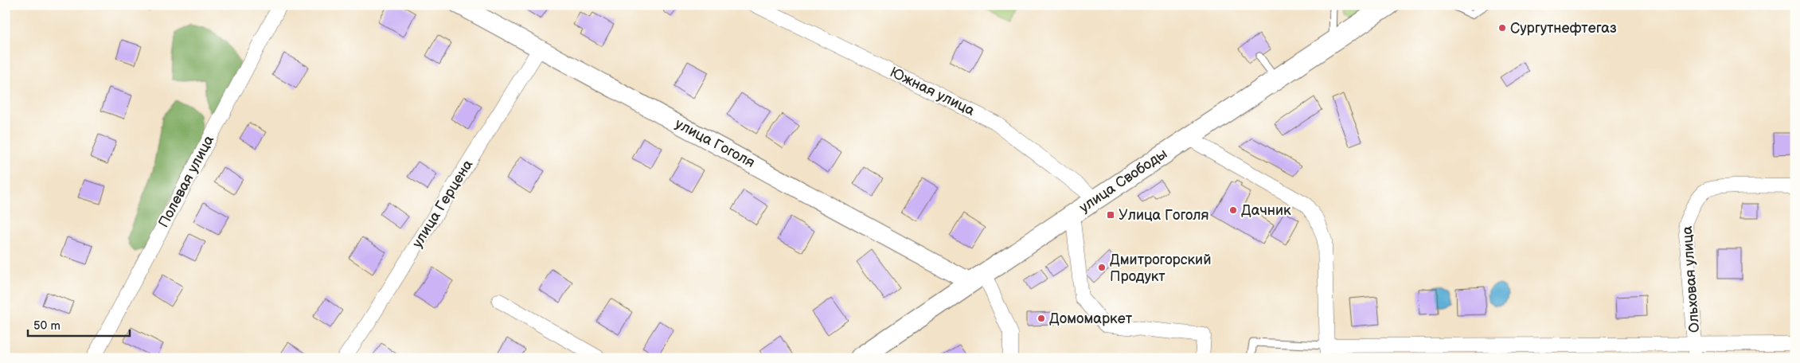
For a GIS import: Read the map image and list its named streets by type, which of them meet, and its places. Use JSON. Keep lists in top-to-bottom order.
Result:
{
  "streets": {
    "main road": ["улица Свободы"],
    "street": [
      "Южная улица",
      "улица Гоголя",
      "Полевая улица",
      "улица Герцена",
      "Ольховая улица"
    ]
  },
  "crossings": [
    ["Южная улица", "улица Свободы"],
    ["улица Гоголя", "улица Свободы"],
    ["улица Гоголя", "улица Герцена"]
  ],
  "places": {
    "other": [
      "Сургутнефтегаз",
      "Дачник",
      "Дмитрогорский Продукт",
      "Домомаркет"
    ],
    "transit": ["Улица Гоголя"]
  },
  "scale_bar": "50 m"
}
